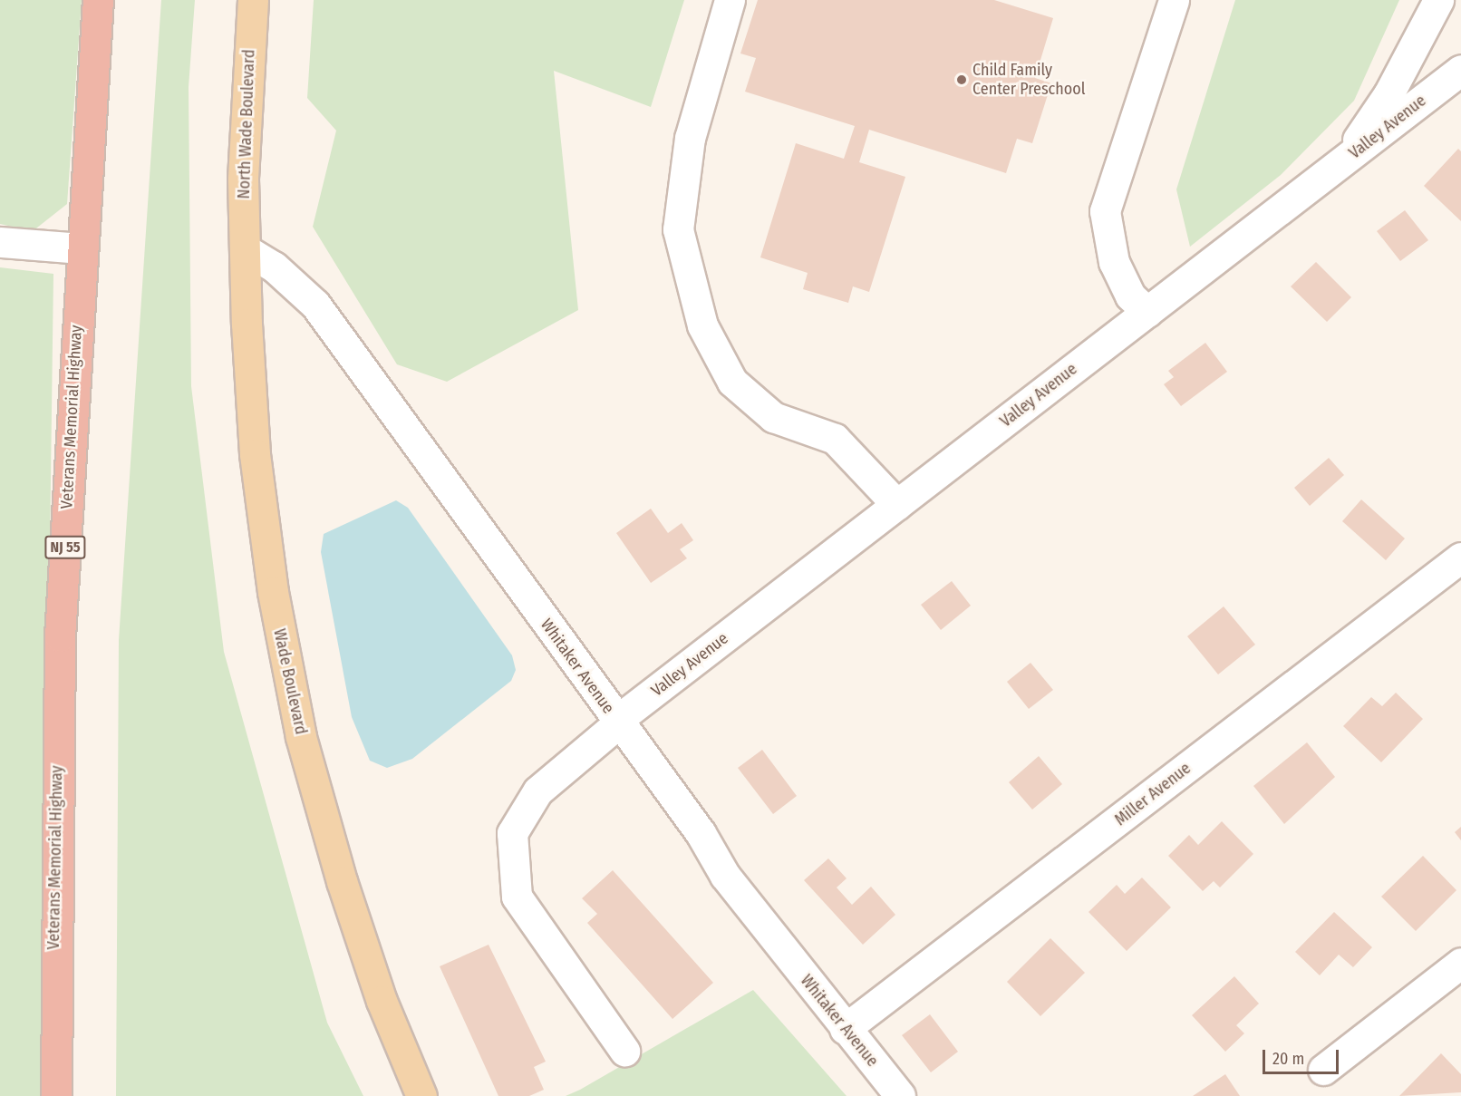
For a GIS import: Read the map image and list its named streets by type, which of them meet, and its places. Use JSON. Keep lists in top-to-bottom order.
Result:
{
  "streets": {
    "highway": ["Veterans Memorial Highway", "NJ 55"],
    "main road": ["North Wade Boulevard", "Wade Boulevard"],
    "street": ["Valley Avenue", "Whitaker Avenue", "Miller Avenue"]
  },
  "crossings": [
    ["North Wade Boulevard", "Whitaker Avenue"],
    ["North Wade Boulevard", "Wade Boulevard"],
    ["Valley Avenue", "Whitaker Avenue"],
    ["Whitaker Avenue", "Wade Boulevard"],
    ["Whitaker Avenue", "Miller Avenue"]
  ],
  "places": ["Child Family Center Preschool"],
  "scale_bar": "20 m"
}
